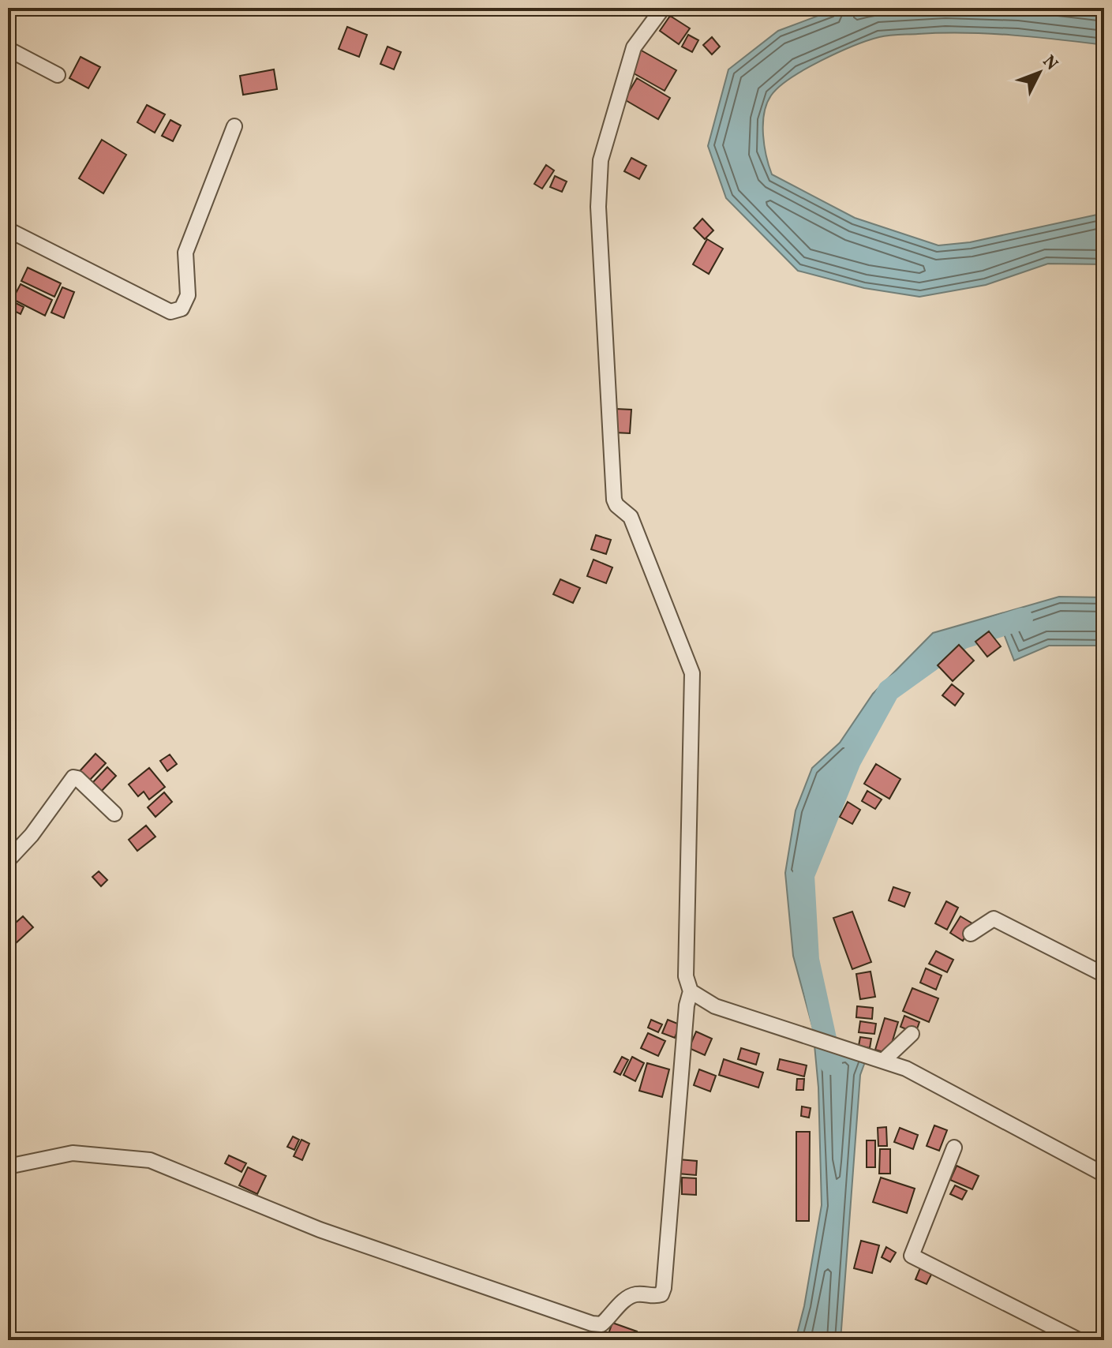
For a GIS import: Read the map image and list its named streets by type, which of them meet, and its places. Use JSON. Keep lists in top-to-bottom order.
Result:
{
  "north": "top right"
}
